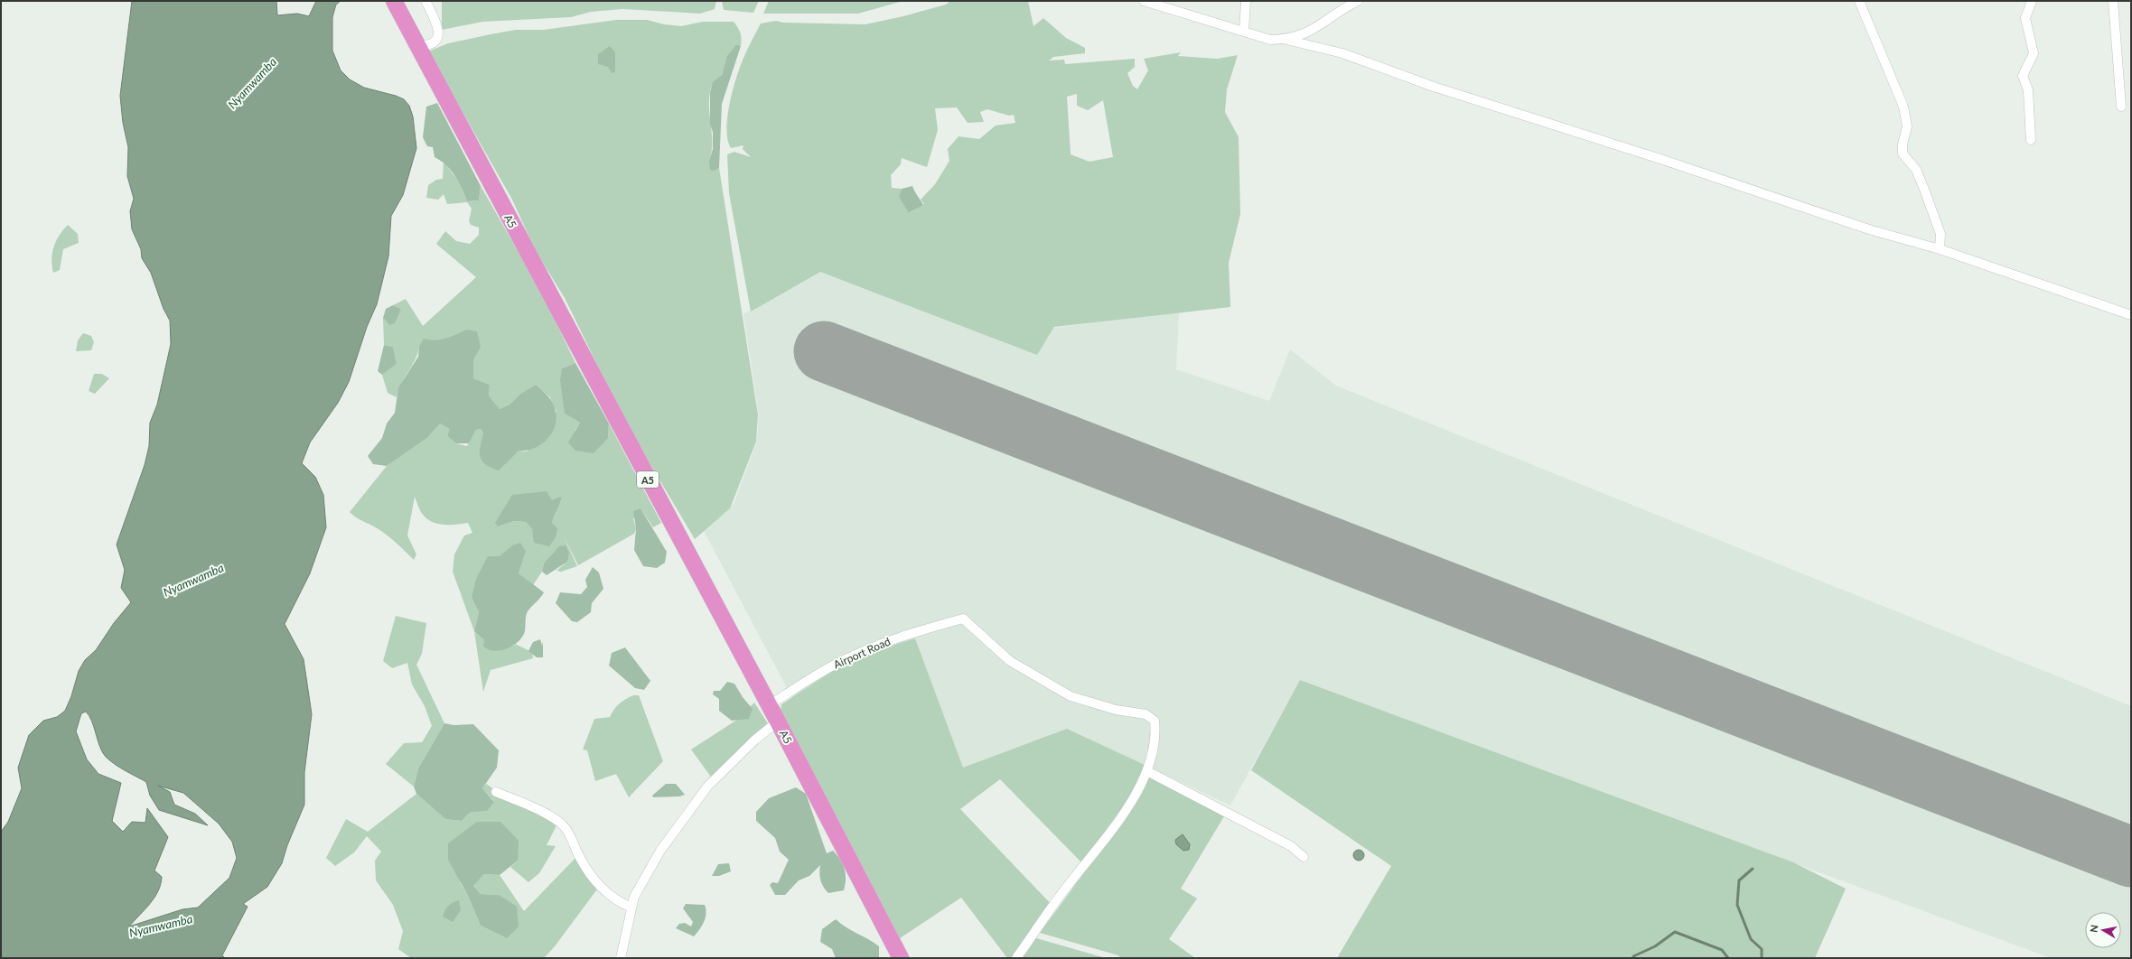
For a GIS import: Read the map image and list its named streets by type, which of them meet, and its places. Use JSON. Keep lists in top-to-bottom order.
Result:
{
  "streets": {
    "highway": ["A5"],
    "street": ["Airport Road"]
  },
  "crossings": [
    ["A5", "Airport Road"]
  ],
  "water": ["Nyamwamba"],
  "north": "left"
}
